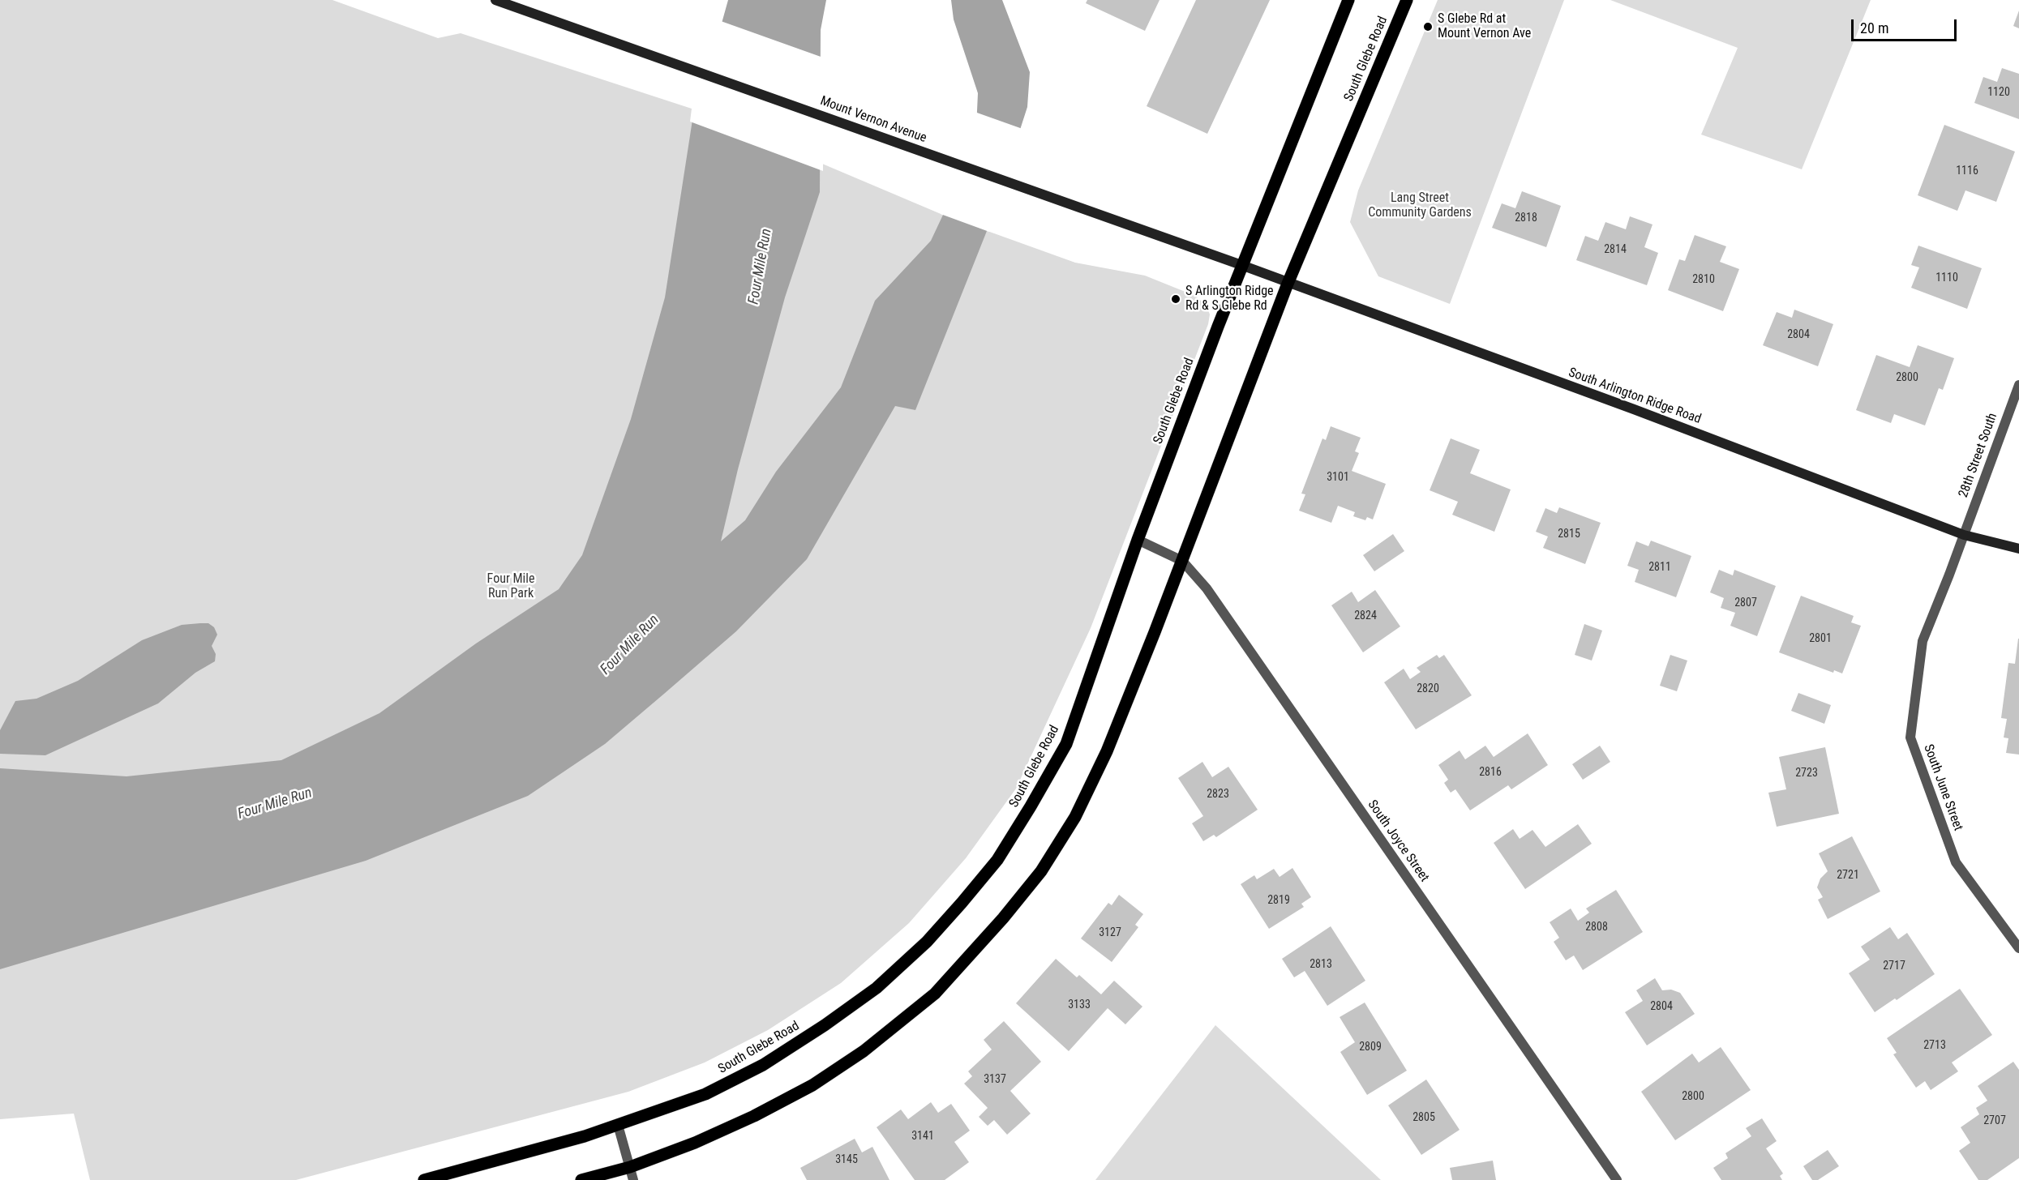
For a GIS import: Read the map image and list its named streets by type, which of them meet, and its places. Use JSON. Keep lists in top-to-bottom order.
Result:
{
  "streets": {
    "main road": ["South Glebe Road", "Mount Vernon Avenue", "South Arlington Ridge Road"],
    "street": ["28th Street South", "South June Street", "South Joyce Street"]
  },
  "crossings": [
    ["South Glebe Road", "Mount Vernon Avenue"],
    ["South Glebe Road", "South Arlington Ridge Road"],
    ["South Glebe Road", "South Joyce Street"],
    ["Mount Vernon Avenue", "South Arlington Ridge Road"],
    ["South Arlington Ridge Road", "28th Street South"],
    ["South Arlington Ridge Road", "South June Street"],
    ["28th Street South", "South June Street"]
  ],
  "water": ["Four Mile Run"],
  "parks": ["Lang Street Community Gardens", "Four Mile Run Park"],
  "places": ["S Glebe Rd at Mount Vernon Ave", "S Arlington Ridge Rd & S Glebe Rd"],
  "house_numbers": [
    "1120",
    "1116",
    "2818",
    "2814",
    "1110",
    "2810",
    "2804",
    "2800",
    "3101",
    "2815",
    "2811",
    "2807",
    "2824",
    "2801",
    "2820",
    "2816",
    "2723",
    "2823",
    "2721",
    "2819",
    "2808",
    "3127",
    "2813",
    "2717",
    "3133",
    "2804",
    "2713",
    "2809",
    "3137",
    "2800",
    "2805",
    "2707",
    "3141",
    "3145"
  ],
  "scale_bar": "20 m"
}
